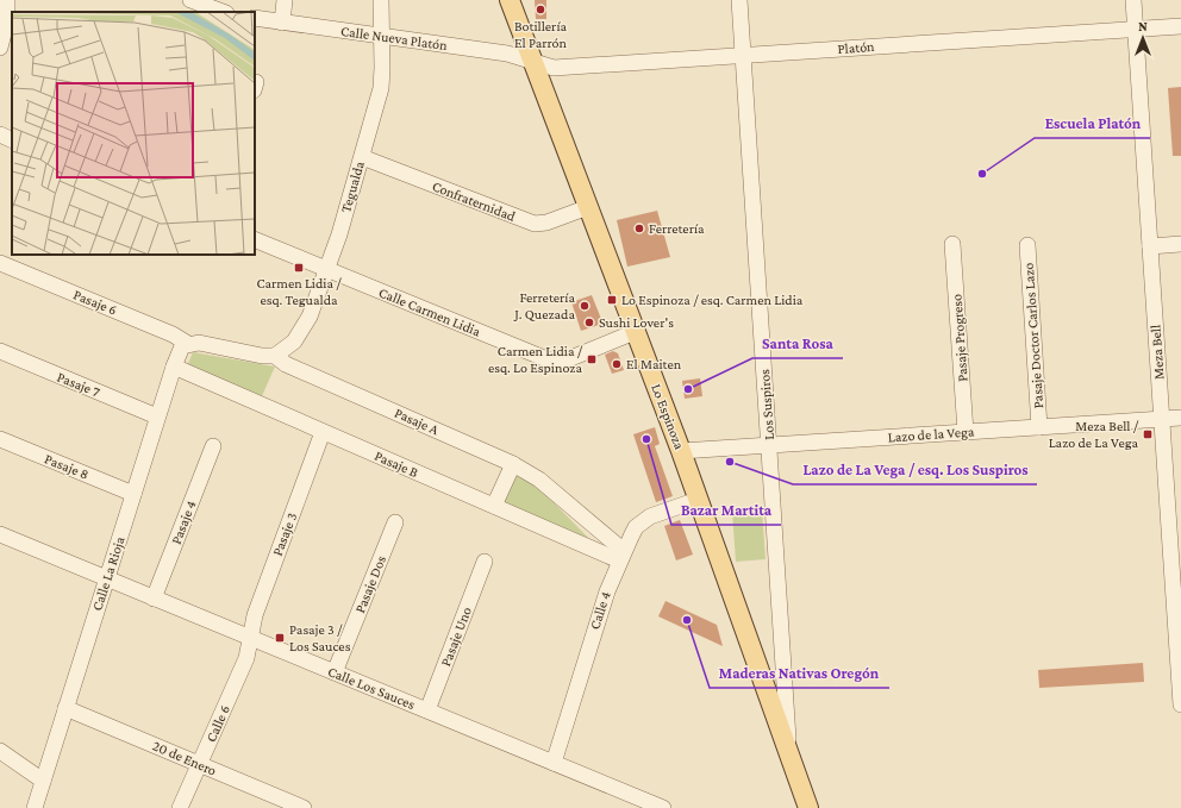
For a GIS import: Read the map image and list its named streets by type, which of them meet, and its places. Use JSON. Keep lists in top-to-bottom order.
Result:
{
  "streets": {
    "main road": ["Lo Espinoza"],
    "street": [
      "Calle Nueva Platón",
      "Platón",
      "Tegualda",
      "Confraternidad",
      "Pasaje 6",
      "Calle Carmen Lidia",
      "Pasaje Doctor Carlos Lazo",
      "Pasaje Progreso",
      "Meza Bell",
      "Pasaje 7",
      "Los Suspiros",
      "Pasaje A",
      "Lazo de la Vega",
      "Pasaje B",
      "Pasaje 8",
      "Pasaje 4",
      "Pasaje 3",
      "Calle La Rioja",
      "Pasaje Dos",
      "Calle 4",
      "Pasaje Uno",
      "Calle Los Sauces",
      "Calle 6",
      "20 de Enero"
    ]
  },
  "crossings": [
    ["Calle Nueva Platón", "Platón"],
    ["Calle Nueva Platón", "Tegualda"],
    ["Calle Nueva Platón", "Lo Espinoza"],
    ["Platón", "Meza Bell"],
    ["Platón", "Los Suspiros"],
    ["Platón", "Lo Espinoza"],
    ["Tegualda", "Confraternidad"],
    ["Tegualda", "Calle Carmen Lidia"],
    ["Tegualda", "Pasaje A"],
    ["Confraternidad", "Lo Espinoza"],
    ["Pasaje 6", "Pasaje A"],
    ["Pasaje 6", "Calle La Rioja"],
    ["Calle Carmen Lidia", "Lo Espinoza"],
    ["Pasaje Doctor Carlos Lazo", "Lazo de la Vega"],
    ["Pasaje Progreso", "Lazo de la Vega"],
    ["Meza Bell", "Lazo de la Vega"],
    ["Pasaje 7", "Calle La Rioja"],
    ["Los Suspiros", "Lo Espinoza"],
    ["Los Suspiros", "Lazo de la Vega"],
    ["Lo Espinoza", "Lazo de la Vega"],
    ["Lo Espinoza", "Calle 4"],
    ["Pasaje A", "Pasaje B"],
    ["Pasaje A", "Calle La Rioja"],
    ["Pasaje A", "Calle 4"],
    ["Pasaje B", "Pasaje 3"],
    ["Pasaje B", "Calle La Rioja"],
    ["Pasaje B", "Calle 4"],
    ["Pasaje 8", "Calle La Rioja"],
    ["Pasaje 4", "Calle Los Sauces"],
    ["Pasaje 3", "Calle Los Sauces"],
    ["Pasaje 3", "Calle 6"],
    ["Calle La Rioja", "Calle Los Sauces"],
    ["Calle La Rioja", "20 de Enero"],
    ["Pasaje Dos", "Calle Los Sauces"],
    ["Calle 4", "Calle Los Sauces"],
    ["Pasaje Uno", "Calle Los Sauces"],
    ["Calle Los Sauces", "Calle 6"],
    ["Calle 6", "20 de Enero"]
  ],
  "places": {
    "other": [
      "Botillería El Parrón",
      "Escuela Platón",
      "Ferretería",
      "Ferretería J. Quezada",
      "Sushi Lover's",
      "El Maiten",
      "Santa Rosa",
      "Bazar Martita",
      "Lazo de La Vega / esq. Los Suspiros",
      "Maderas Nativas Oregón"
    ],
    "transit": [
      "Carmen Lidia / esq. Tegualda",
      "Lo Espinoza / esq. Carmen Lidia",
      "Carmen Lidia / esq. Lo Espinoza",
      "Meza Bell / Lazo de La Vega",
      "Pasaje 3 / Los Sauces"
    ]
  },
  "north": "top"
}
